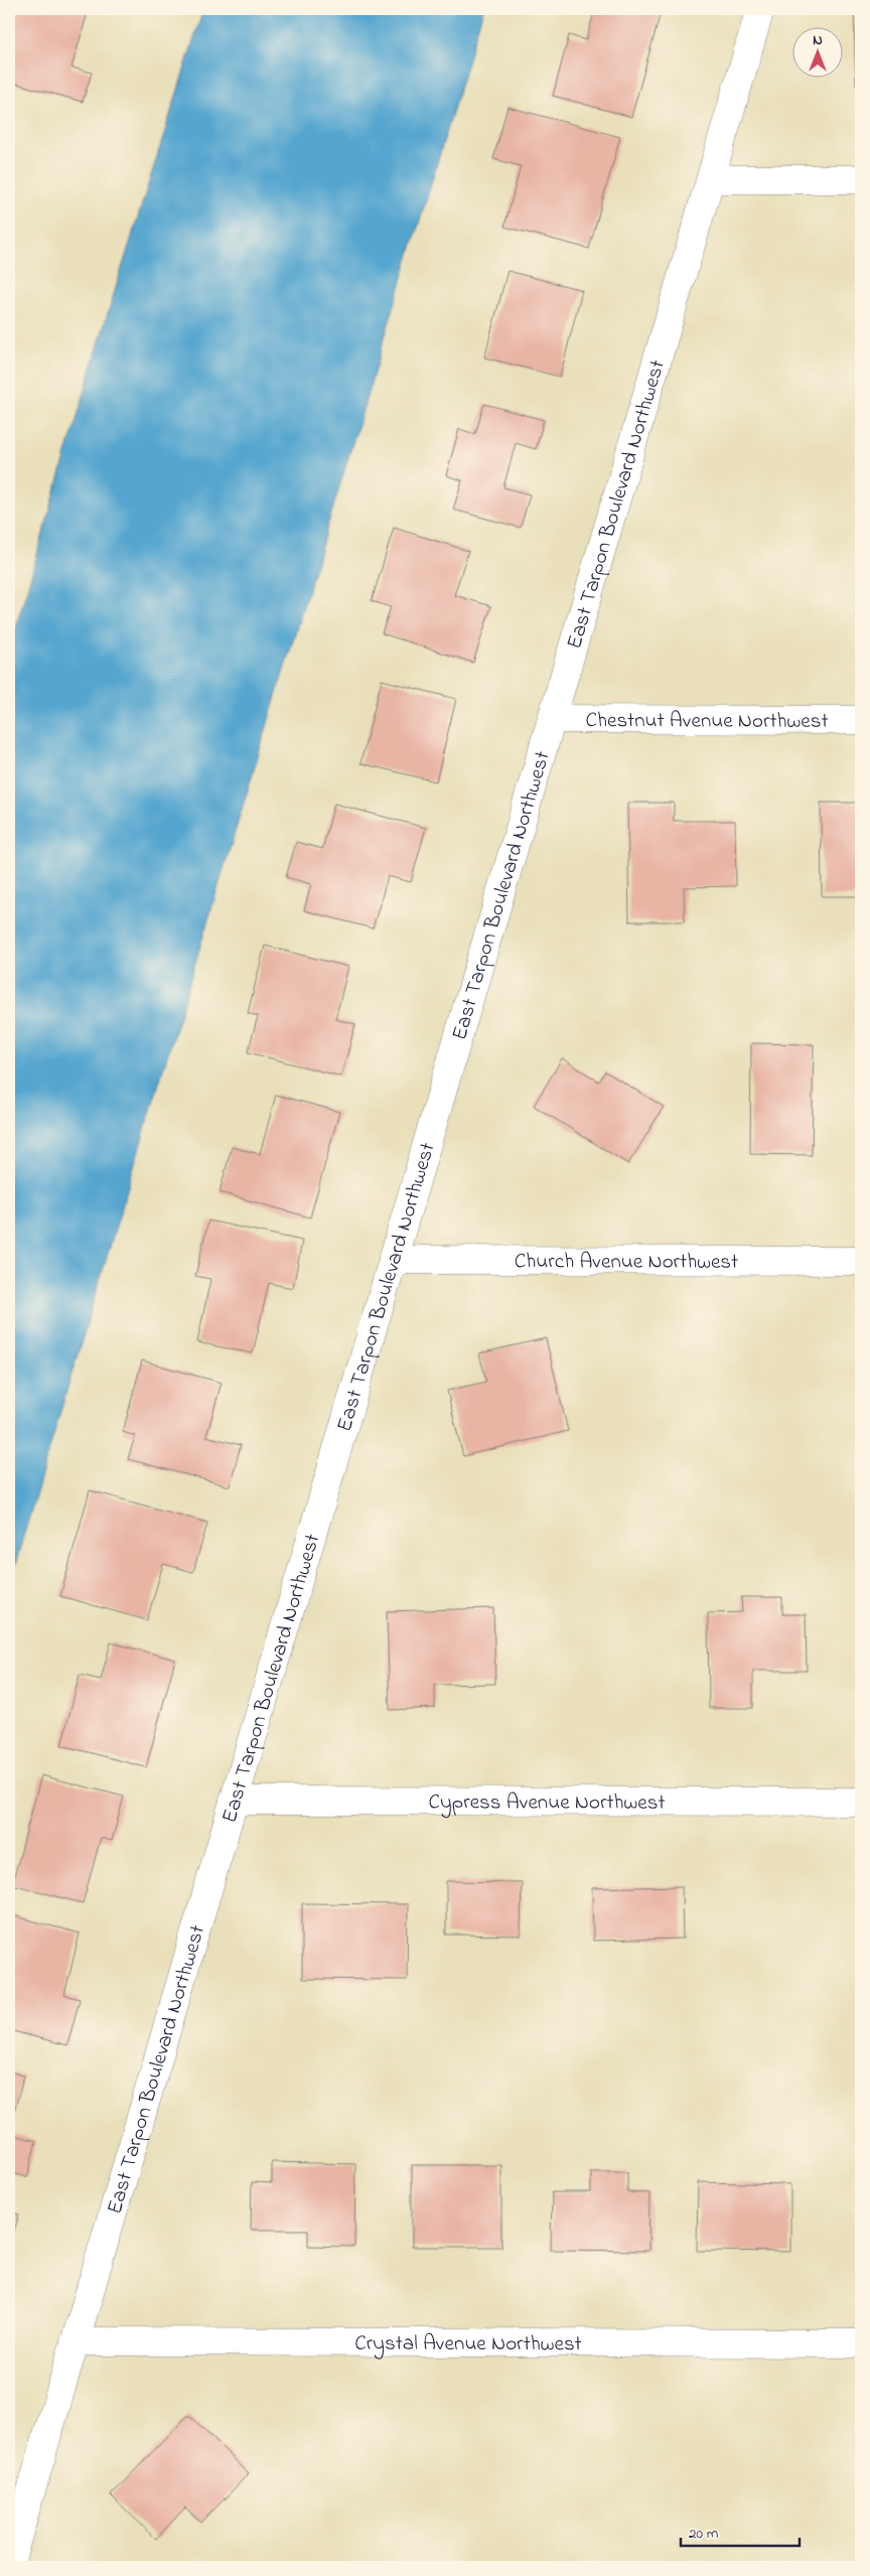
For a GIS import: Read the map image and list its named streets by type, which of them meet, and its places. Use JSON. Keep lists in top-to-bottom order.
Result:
{
  "streets": {
    "street": [
      "East Tarpon Boulevard Northwest",
      "Chestnut Avenue Northwest",
      "Church Avenue Northwest",
      "Cypress Avenue Northwest",
      "Crystal Avenue Northwest"
    ]
  },
  "crossings": [
    ["East Tarpon Boulevard Northwest", "Chestnut Avenue Northwest"],
    ["East Tarpon Boulevard Northwest", "Church Avenue Northwest"],
    ["East Tarpon Boulevard Northwest", "Cypress Avenue Northwest"],
    ["East Tarpon Boulevard Northwest", "Crystal Avenue Northwest"]
  ],
  "scale_bar": "20 m",
  "north": "top"
}
